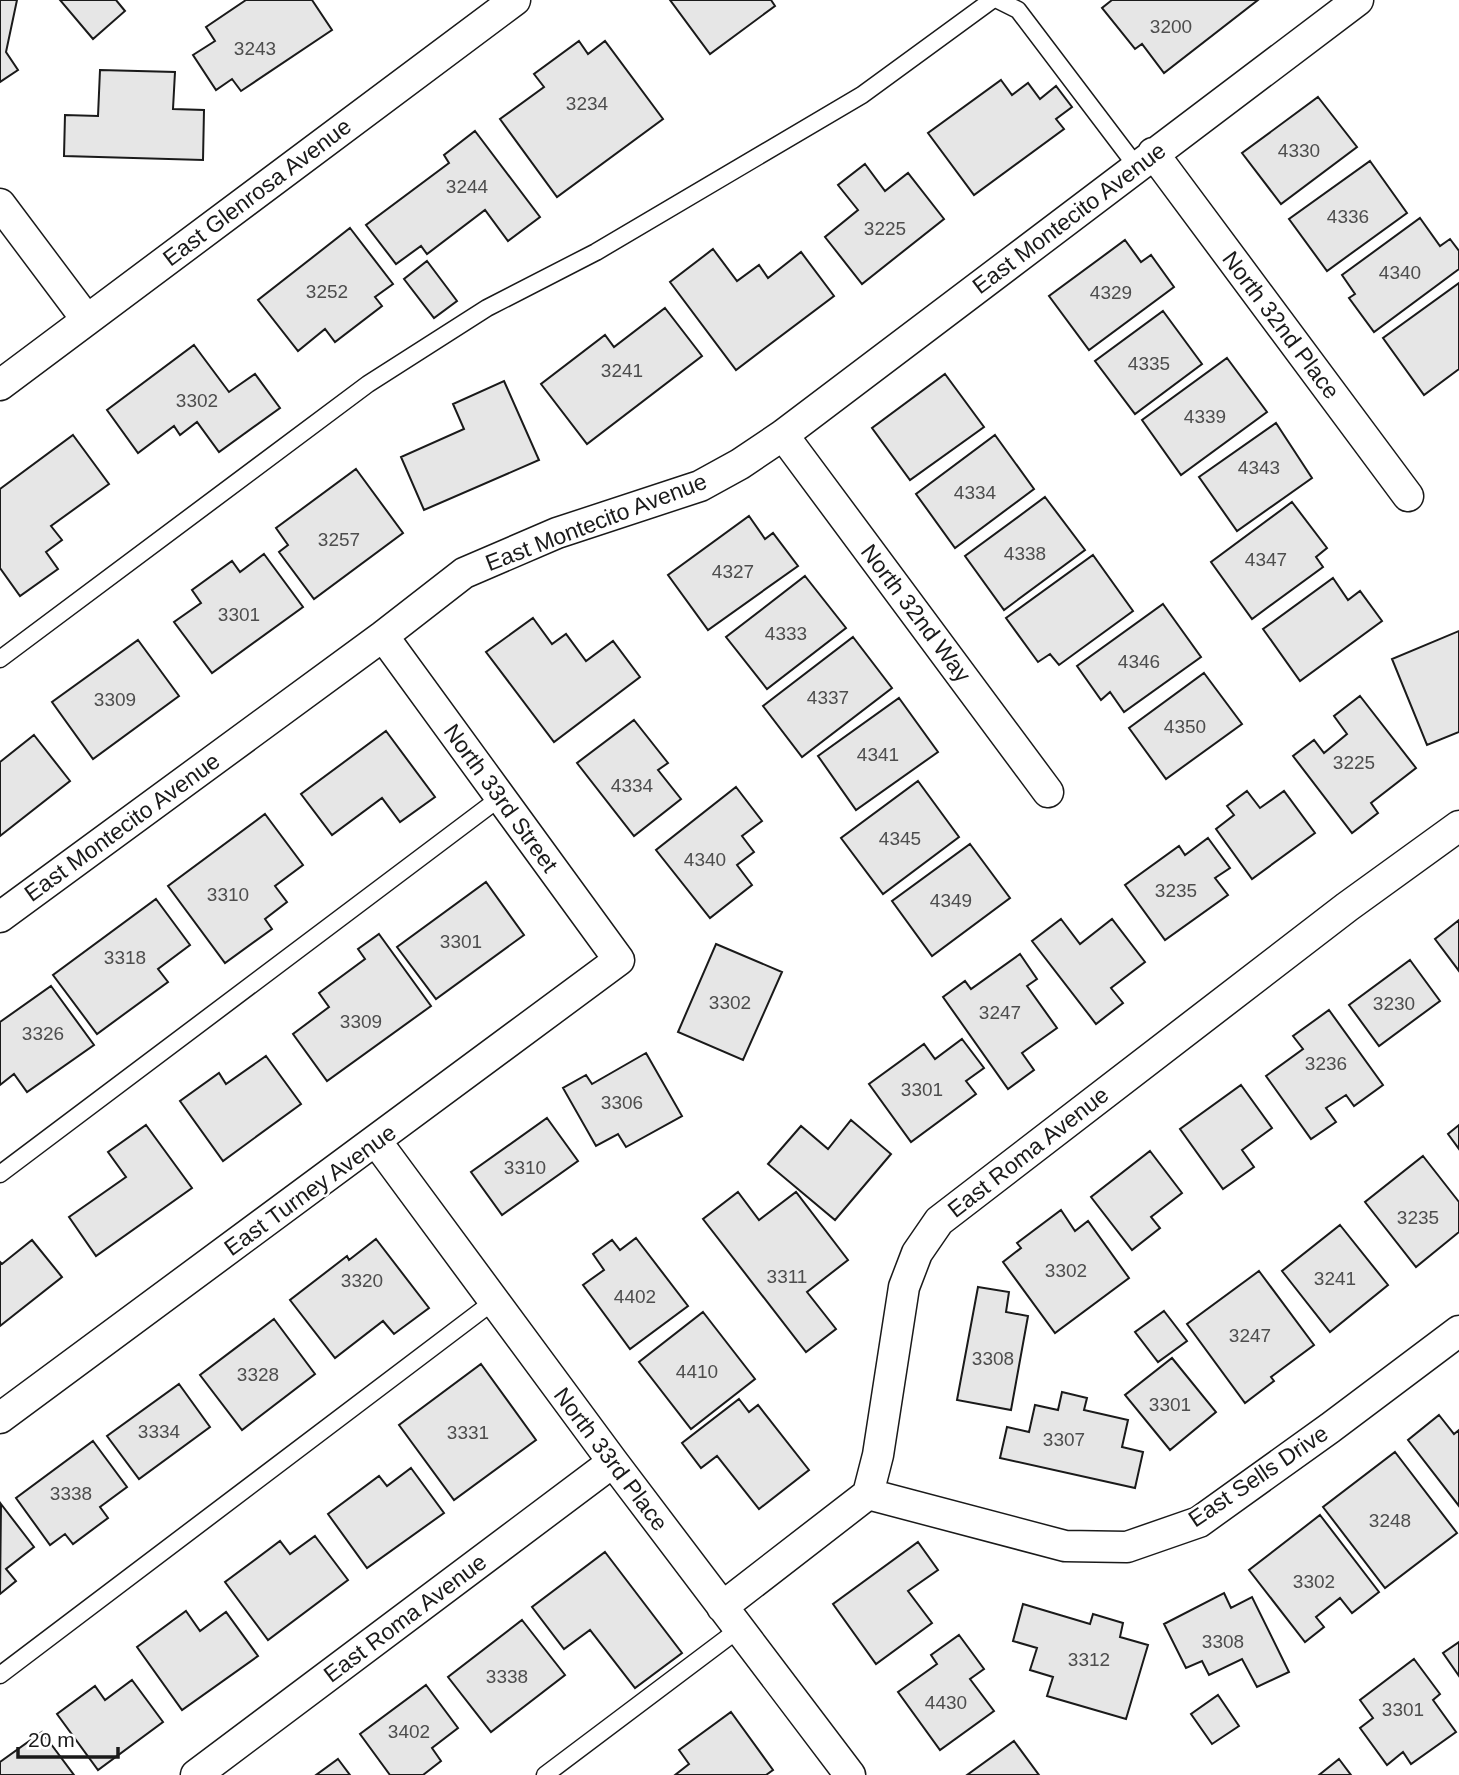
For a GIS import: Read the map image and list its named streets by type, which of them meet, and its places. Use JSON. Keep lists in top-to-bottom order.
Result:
{
  "streets": {
    "street": [
      "East Glenrosa Avenue",
      "East Montecito Avenue",
      "North 32nd Place",
      "North 32nd Way",
      "North 33rd Street",
      "East Roma Avenue",
      "East Turney Avenue",
      "North 33rd Place",
      "East Sells Drive"
    ]
  },
  "crossings": [
    ["East Montecito Avenue", "North 32nd Place"],
    ["East Montecito Avenue", "North 32nd Way"],
    ["East Montecito Avenue", "North 33rd Street"],
    ["North 33rd Street", "East Turney Avenue"],
    ["East Roma Avenue", "North 33rd Place"],
    ["East Roma Avenue", "East Sells Drive"],
    ["East Turney Avenue", "North 33rd Place"]
  ],
  "house_numbers": [
    "3200",
    "3243",
    "3234",
    "4330",
    "3244",
    "4336",
    "3225",
    "4340",
    "3252",
    "4329",
    "4335",
    "3241",
    "3302",
    "4339",
    "4343",
    "4334",
    "3257",
    "4338",
    "4347",
    "4327",
    "3301",
    "4333",
    "4346",
    "4337",
    "3309",
    "4350",
    "4341",
    "3225",
    "4334",
    "4345",
    "4340",
    "3235",
    "3310",
    "4349",
    "3301",
    "3318",
    "3302",
    "3230",
    "3247",
    "3309",
    "3326",
    "3236",
    "3301",
    "3306",
    "3310",
    "3235",
    "3302",
    "3311",
    "3241",
    "3320",
    "4402",
    "3247",
    "3308",
    "4410",
    "3328",
    "3301",
    "3334",
    "3331",
    "3307",
    "3338",
    "3248",
    "3302",
    "3308",
    "3312",
    "3338",
    "4430",
    "3301",
    "3402"
  ],
  "scale_bar": "20 m"
}
